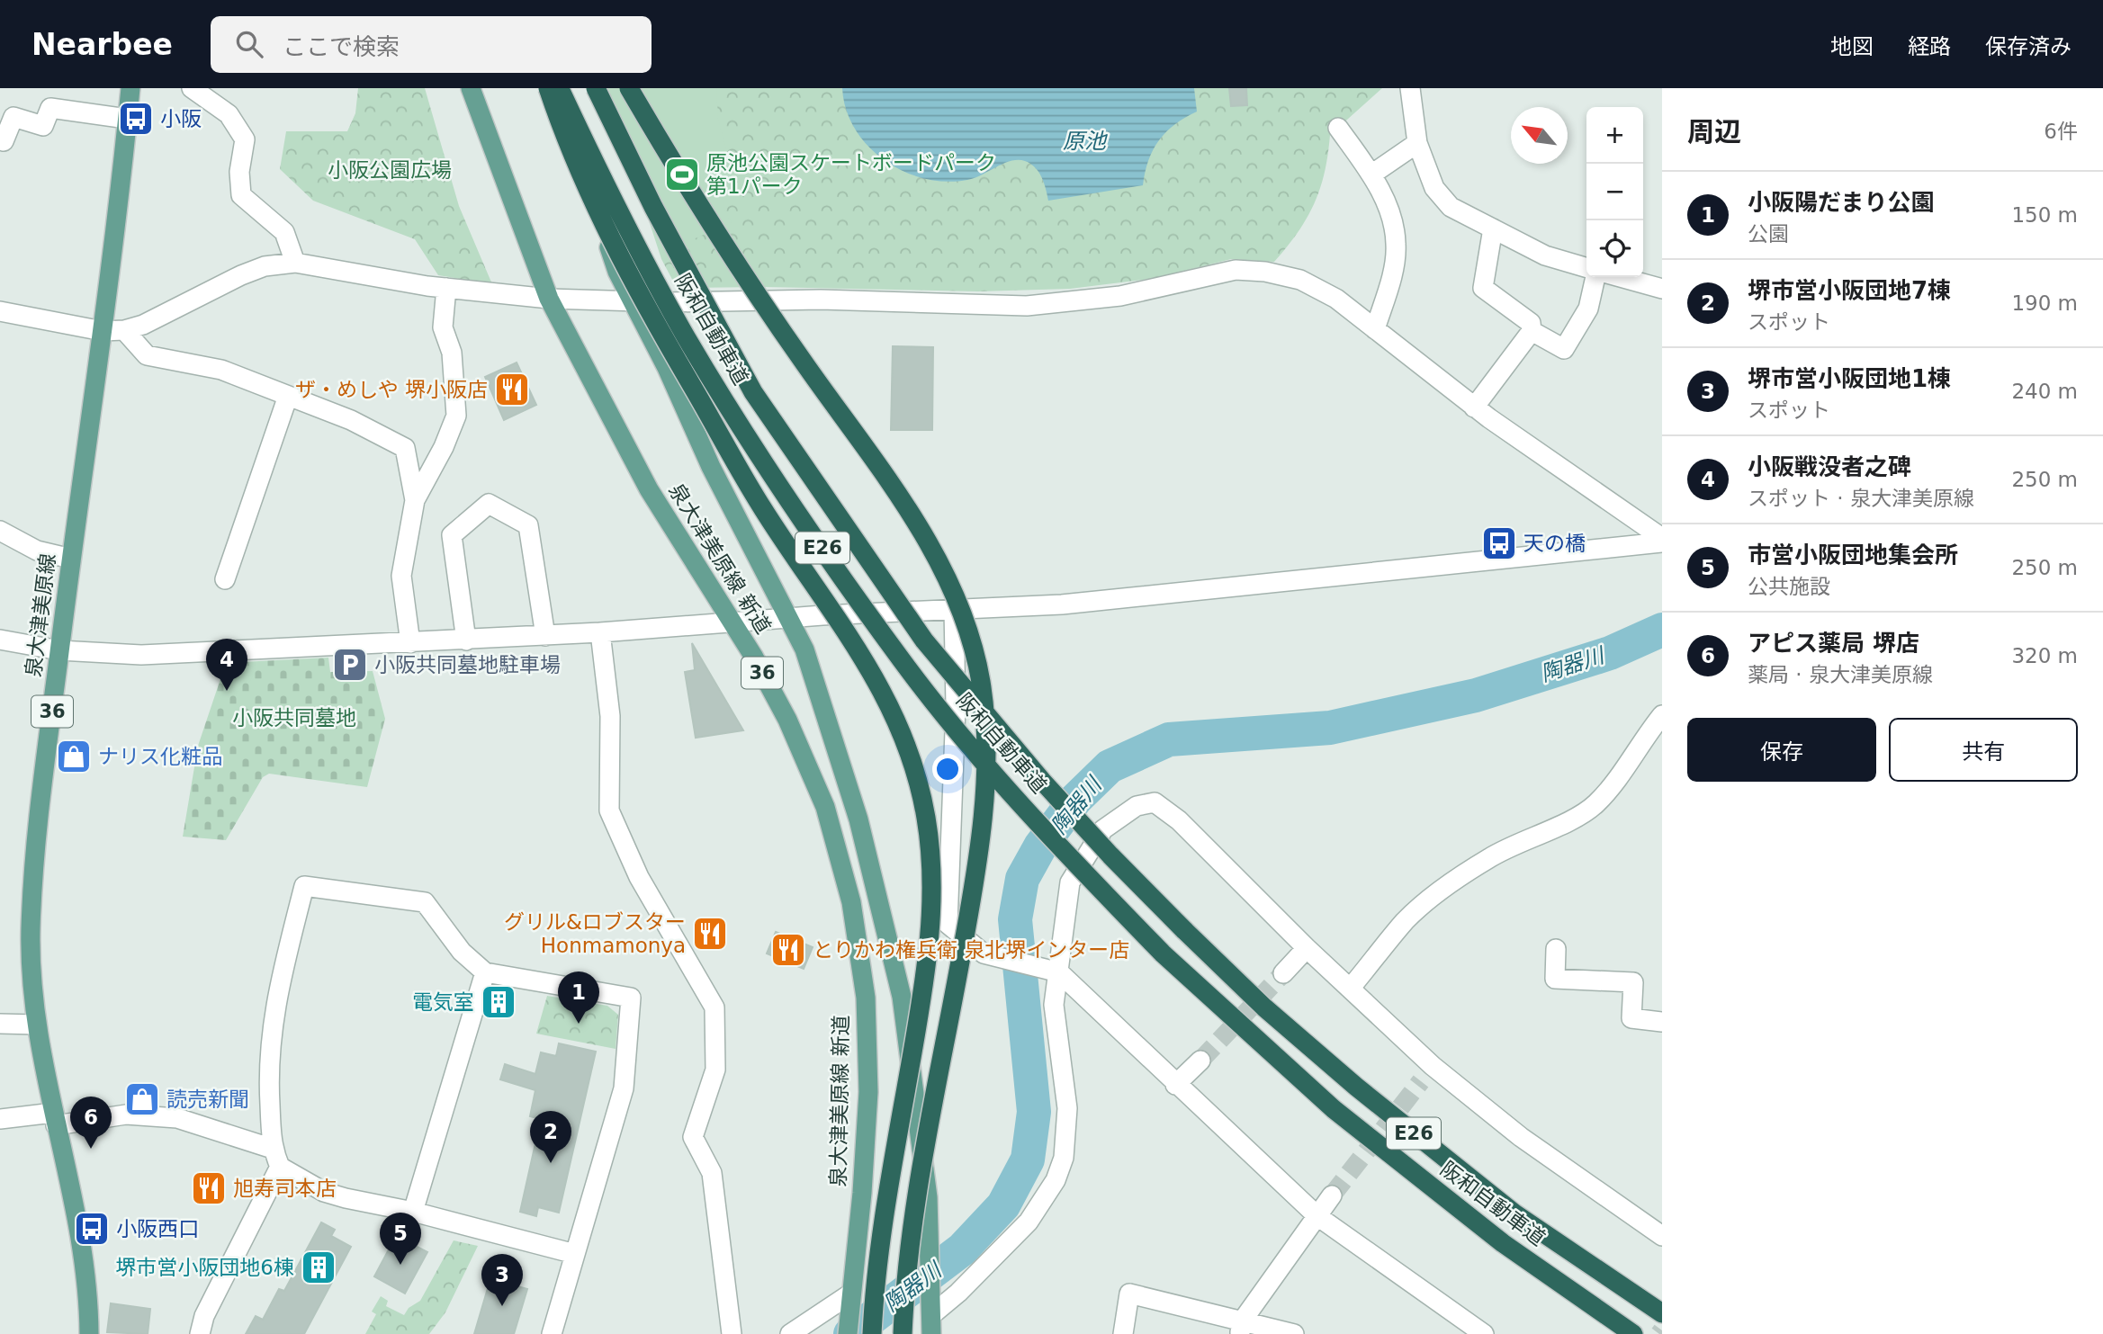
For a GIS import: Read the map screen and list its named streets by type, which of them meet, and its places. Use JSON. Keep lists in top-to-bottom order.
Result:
{
  "streets": {
    "highway": ["阪和自動車道", "E26"],
    "main road": ["泉大津美原線 新道", "泉大津美原線", "36"]
  },
  "crossings": [
    ["阪和自動車道", "泉大津美原線 新道"]
  ],
  "water": ["原池", "陶器川"],
  "parks": ["小阪公園広場", "小阪共同墓地"],
  "places": {
    "bus stop": ["小阪", "天の橋", "小阪西口"],
    "sports": ["原池公園スケートボードパーク 第1パーク"],
    "restaurant": [
      "ザ・めしや 堺小阪店",
      "グリル&ロブスター Honmamonya",
      "とりかわ権兵衛 泉北堺インター店",
      "旭寿司本店"
    ],
    "parking": ["小阪共同墓地駐車場"],
    "shop": ["ナリス化粧品", "読売新聞"],
    "building": ["電気室", "堺市営小阪団地6棟"]
  },
  "north": "top left",
  "page": {
    "header": "Nearbee",
    "search": "ここで検索",
    "nav": ["地図", "経路", "保存済み"],
    "heading": ["周辺", "6件"],
    "map_buttons": ["+", "−"],
    "list": [
      {
        "mark": "1",
        "name": "小阪陽だまり公園",
        "note": "公園",
        "value": "150 m"
      },
      {
        "mark": "2",
        "name": "堺市営小阪団地7棟",
        "note": "スポット",
        "value": "190 m"
      },
      {
        "mark": "3",
        "name": "堺市営小阪団地1棟",
        "note": "スポット",
        "value": "240 m"
      },
      {
        "mark": "4",
        "name": "小阪戦没者之碑",
        "note": "スポット · 泉大津美原線",
        "value": "250 m"
      },
      {
        "mark": "5",
        "name": "市営小阪団地集会所",
        "note": "公共施設",
        "value": "250 m"
      },
      {
        "mark": "6",
        "name": "アピス薬局 堺店",
        "note": "薬局 · 泉大津美原線",
        "value": "320 m"
      }
    ],
    "pins": [
      "4",
      "1",
      "6",
      "2",
      "5",
      "3"
    ],
    "buttons": ["保存", "共有"]
  }
}
